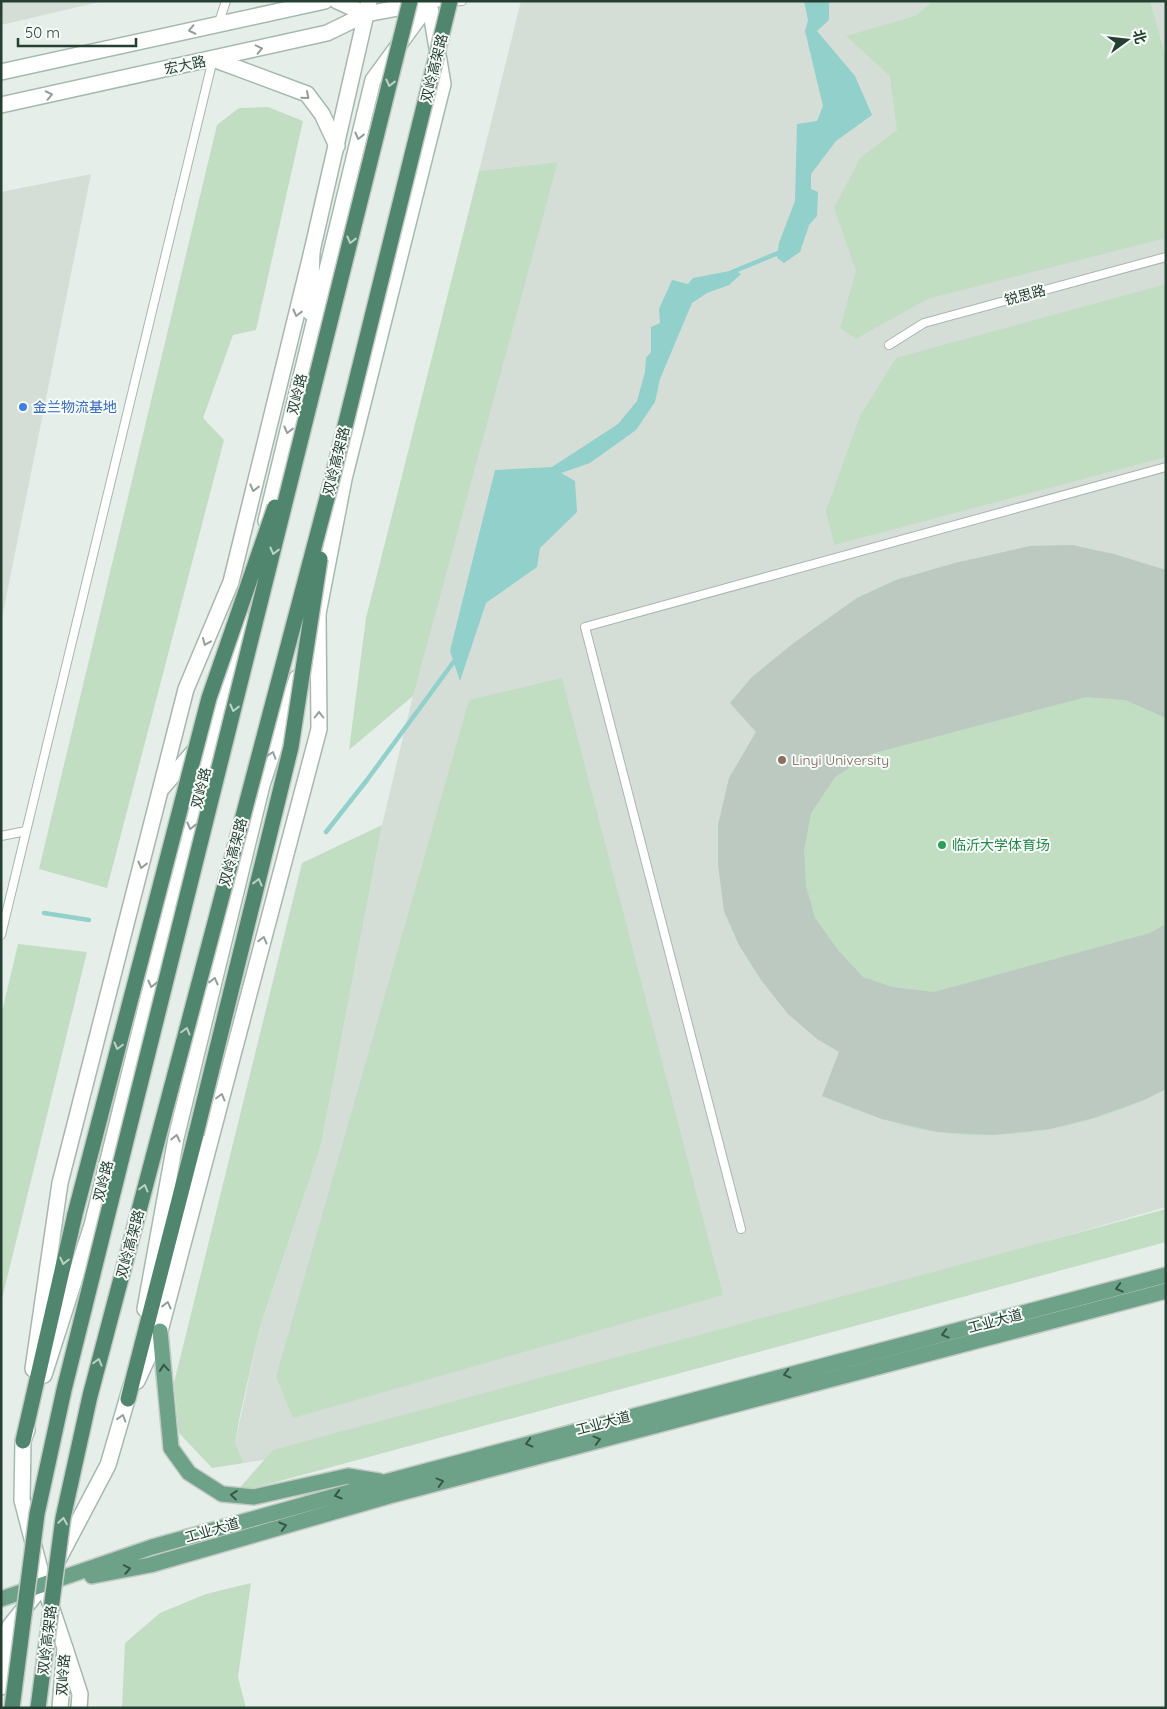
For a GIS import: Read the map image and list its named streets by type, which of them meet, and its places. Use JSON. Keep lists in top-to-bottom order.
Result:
{
  "streets": {
    "highway": ["双岭高架路"],
    "main road": ["宏大路", "双岭路", "工业大道"],
    "lane": ["锐思路"]
  },
  "crossings": [
    ["宏大路", "双岭路"],
    ["双岭路", "工业大道"]
  ],
  "places": ["金兰物流基地", "Linyi University", "临沂大学体育场"],
  "scale_bar": "50 m",
  "north": "right"
}
